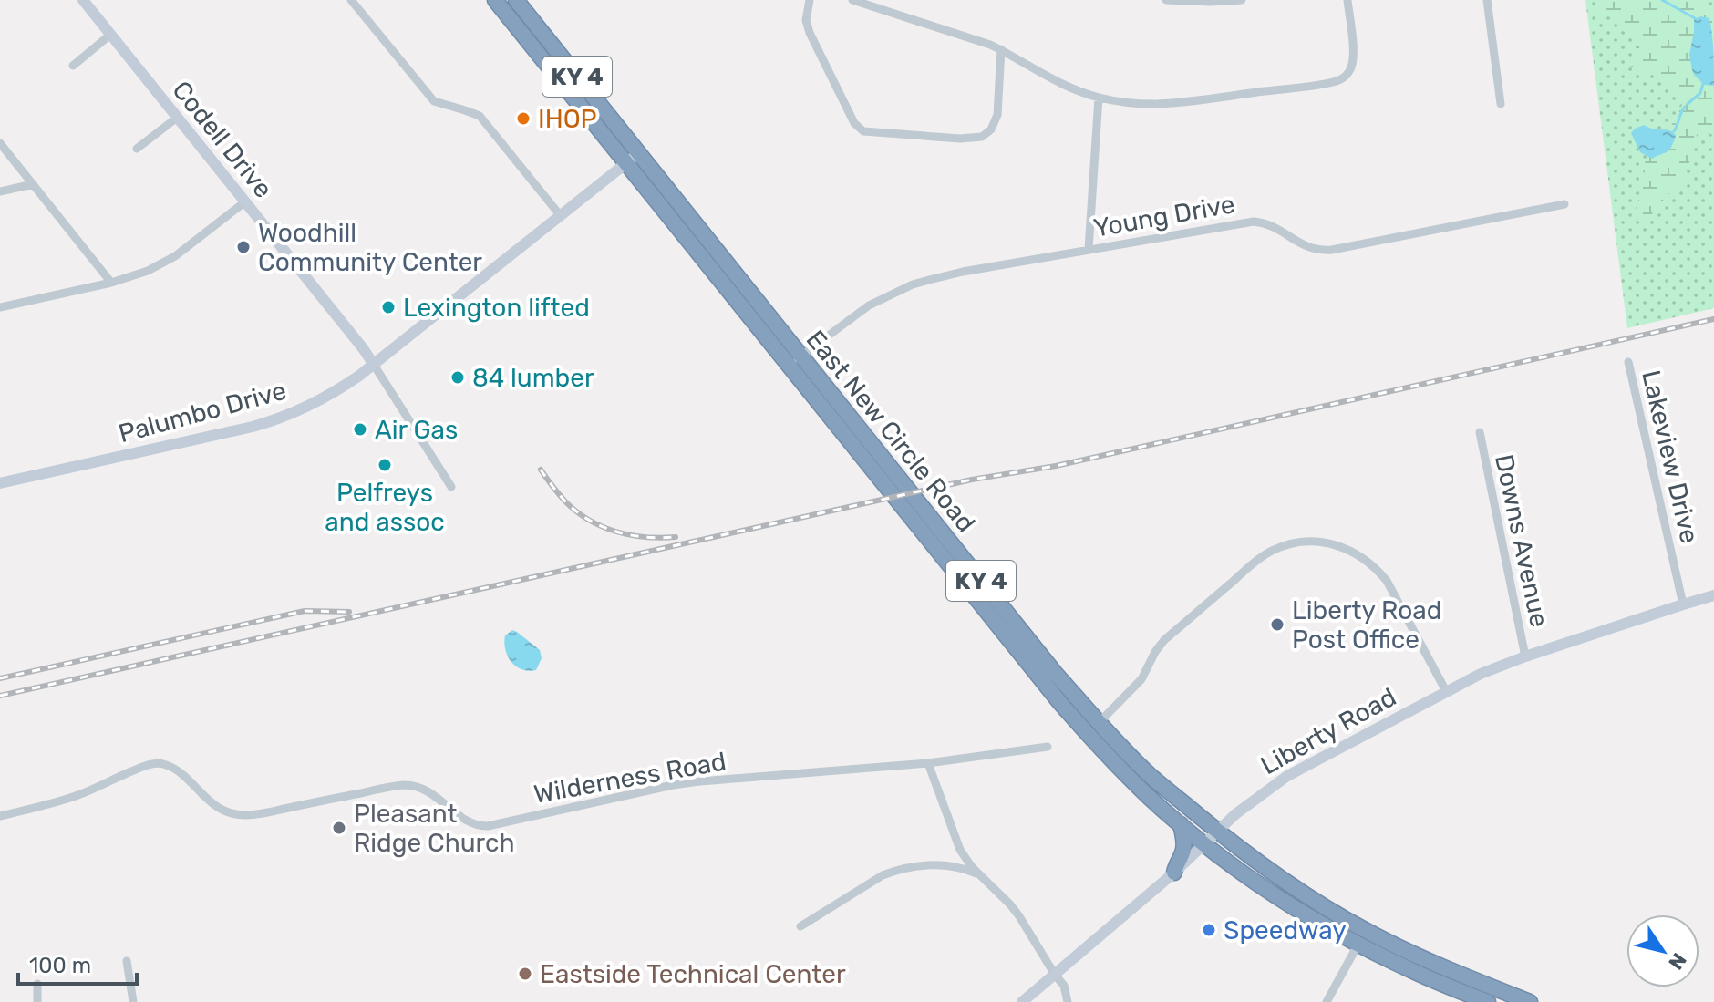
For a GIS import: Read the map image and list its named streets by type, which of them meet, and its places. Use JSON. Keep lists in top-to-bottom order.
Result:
{
  "streets": {
    "highway": ["KY 4", "East New Circle Road"],
    "street": [
      "Codell Drive",
      "Young Drive",
      "Palumbo Drive",
      "Lakeview Drive",
      "Downs Avenue",
      "Liberty Road",
      "Wilderness Road"
    ]
  },
  "crossings": [
    ["Codell Drive", "Palumbo Drive"],
    ["Young Drive", "East New Circle Road"],
    ["Palumbo Drive", "East New Circle Road"],
    ["East New Circle Road", "Liberty Road"],
    ["Lakeview Drive", "Liberty Road"],
    ["Downs Avenue", "Liberty Road"]
  ],
  "places": [
    "IHOP",
    "Woodhill Community Center",
    "Lexington lifted",
    "84 lumber",
    "Air Gas",
    "Pelfreys and assoc",
    "Liberty Road Post Office",
    "Pleasant Ridge Church",
    "Speedway",
    "Eastside Technical Center"
  ],
  "scale_bar": "100 m",
  "north": "bottom right"
}
